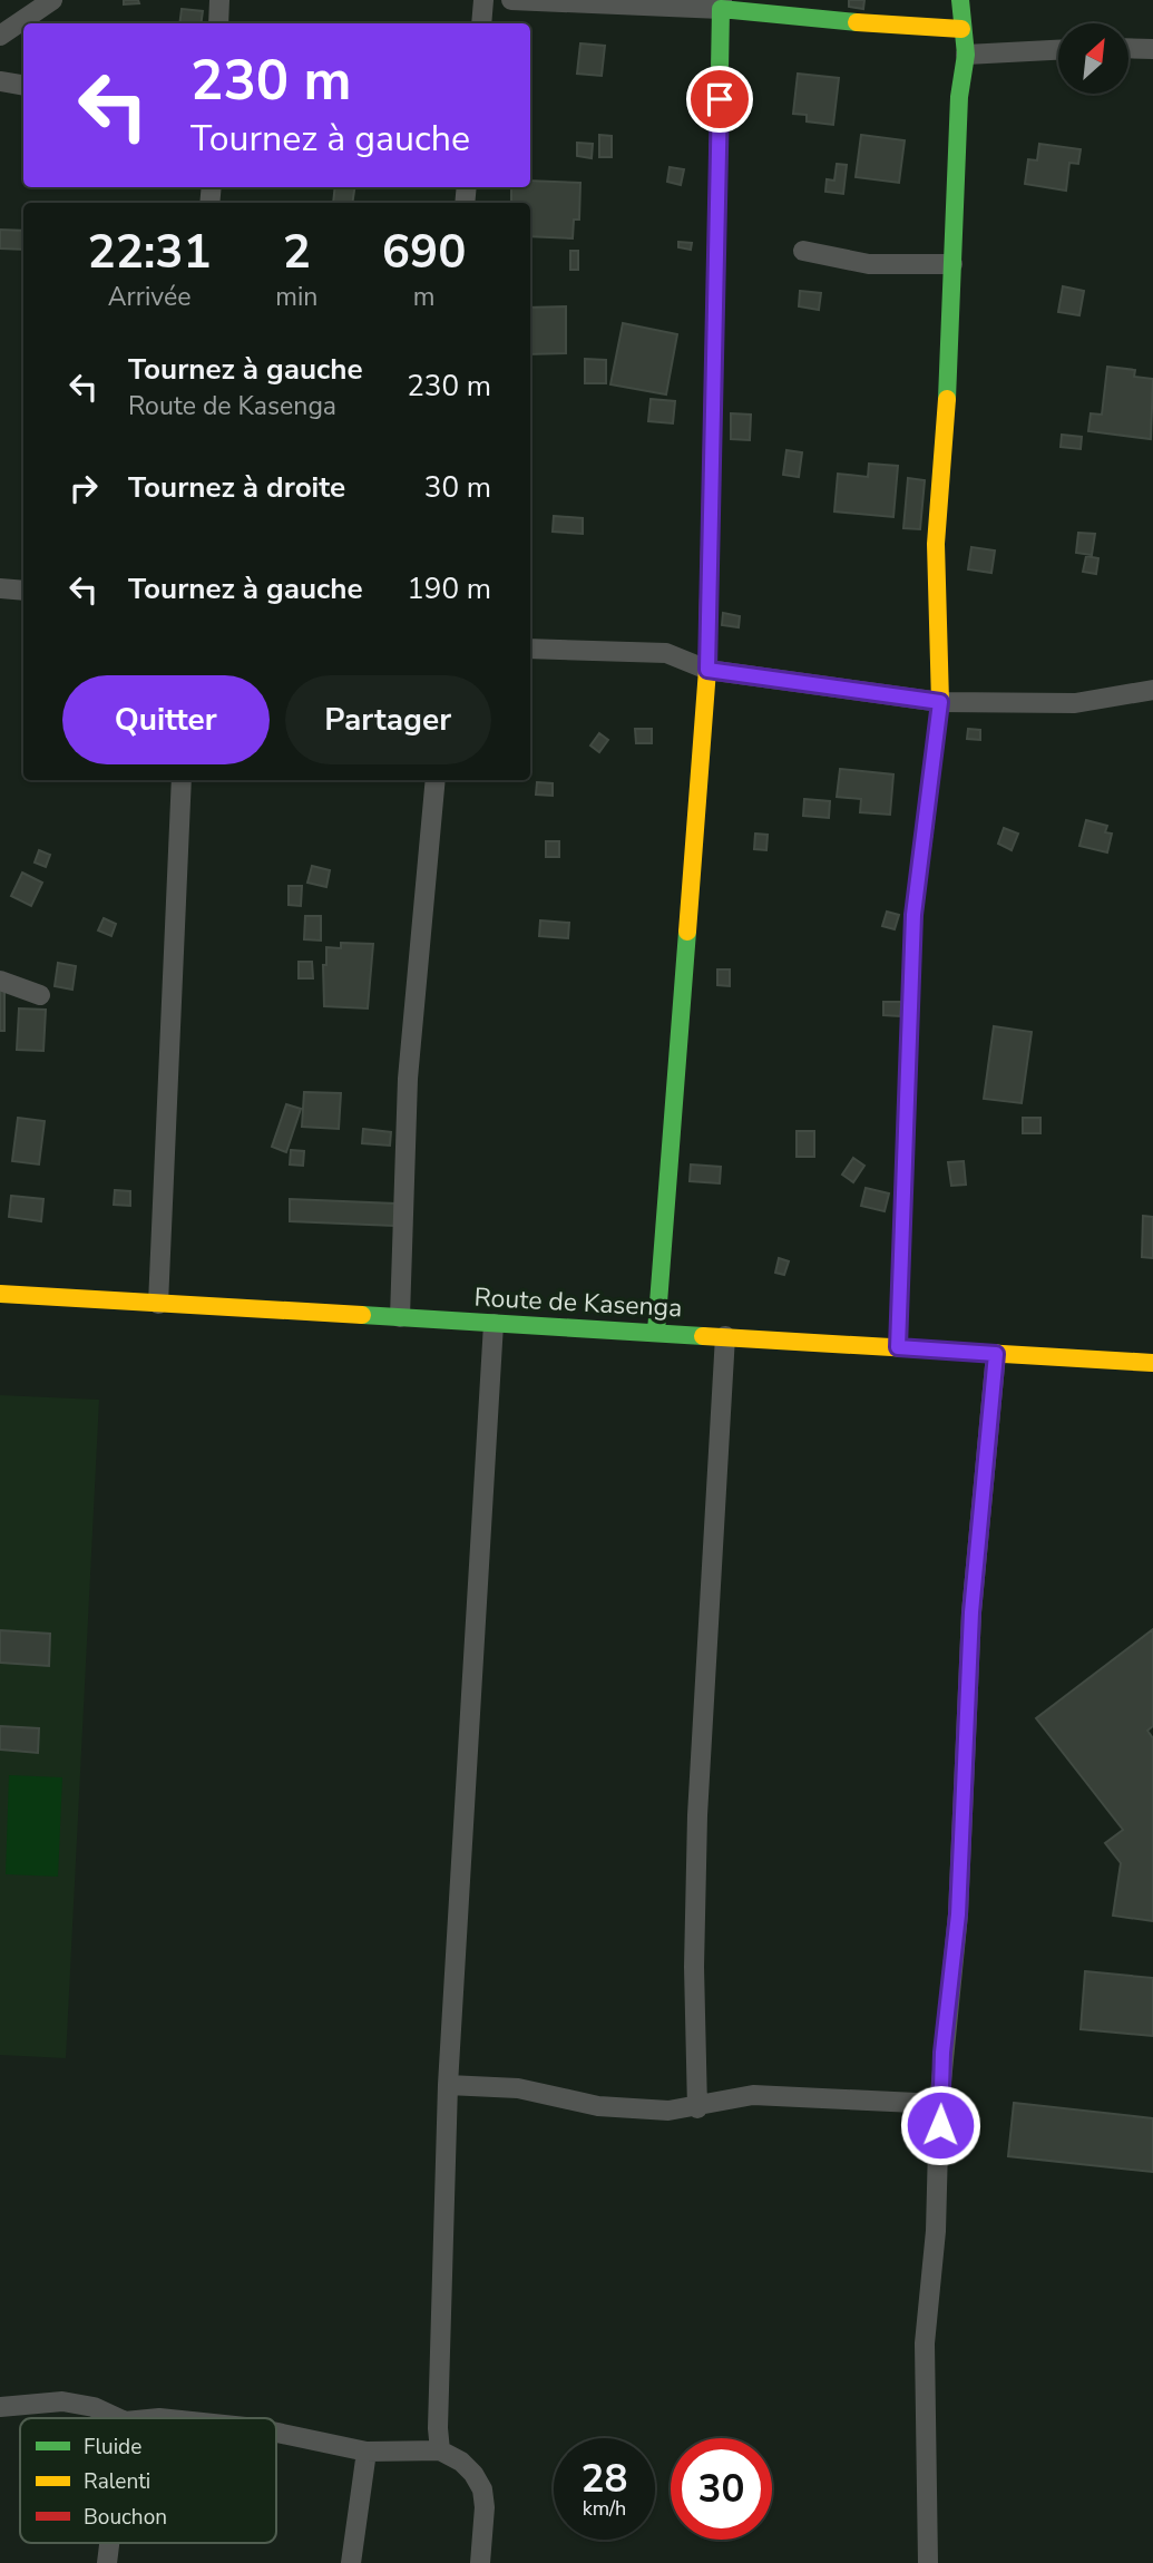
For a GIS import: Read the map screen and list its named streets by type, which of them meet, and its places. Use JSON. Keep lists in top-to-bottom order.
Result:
{
  "streets": {
    "main road": ["Route de Kasenga"]
  },
  "legend": ["Fluide", "Ralenti", "Bouchon"],
  "north": "top right",
  "page": {
    "turn": ["230 m", "Tournez à gauche"],
    "eta": [
      "22:31",
      "Arrivée",
      "2",
      "min",
      "690",
      "m"
    ],
    "list": [
      {
        "name": "Tournez à gauche",
        "note": "Route de Kasenga",
        "value": "230 m"
      },
      {
        "name": "Tournez à droite",
        "value": "30 m"
      },
      {
        "name": "Tournez à gauche",
        "value": "190 m"
      }
    ],
    "buttons": ["Quitter", "Partager"],
    "speed": "28 km/h",
    "limit": "30"
  }
}
